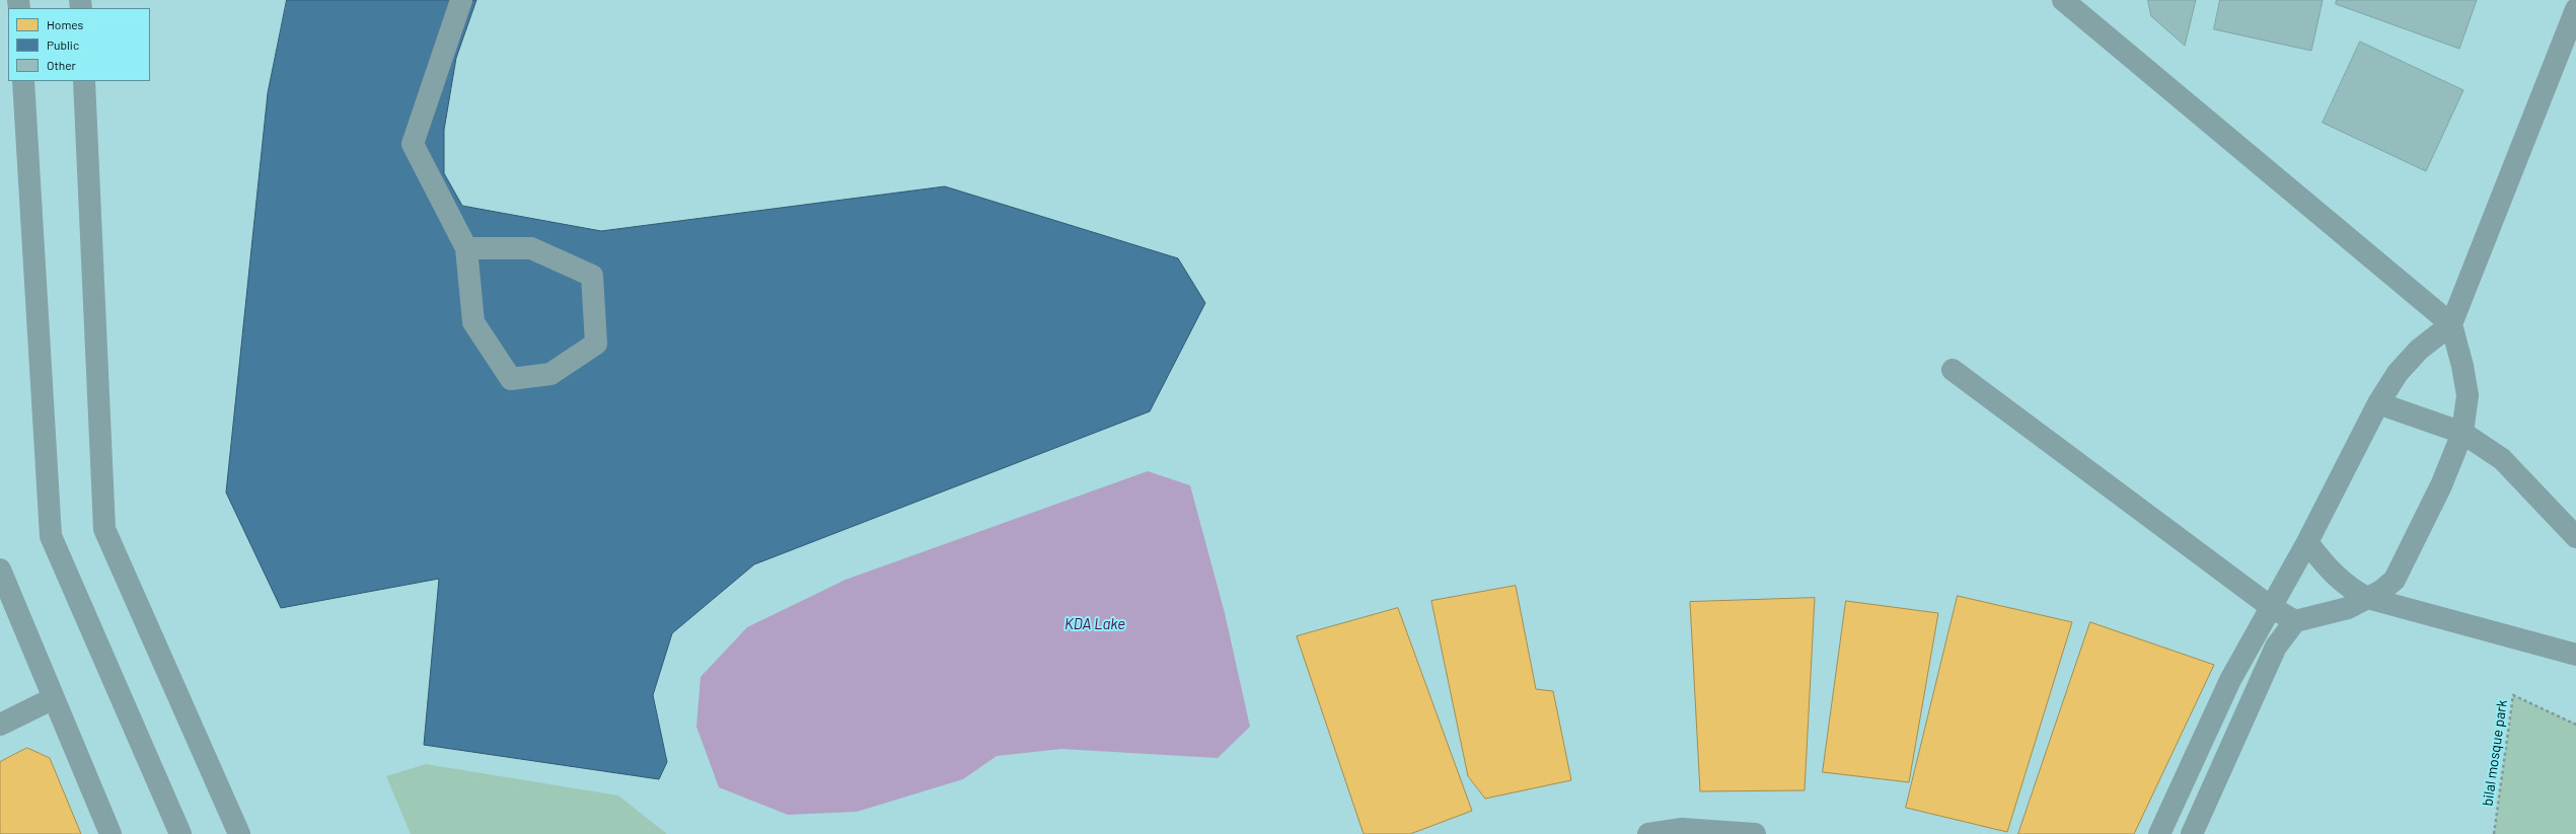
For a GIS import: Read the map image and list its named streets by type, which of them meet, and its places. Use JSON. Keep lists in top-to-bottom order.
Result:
{
  "streets": {
    "path": ["bilal mosque park"]
  },
  "water": ["KDA Lake"],
  "legend": ["Homes", "Public", "Other"]
}
